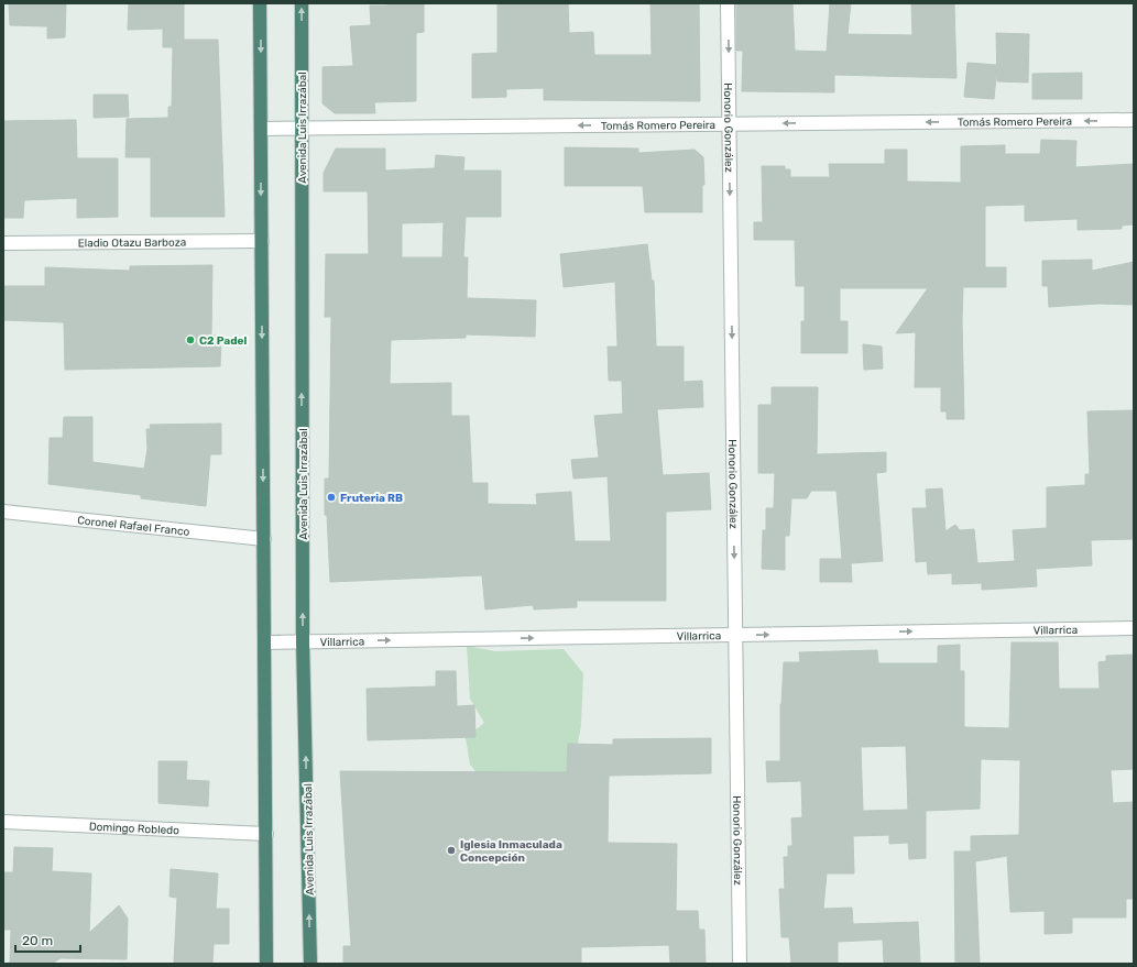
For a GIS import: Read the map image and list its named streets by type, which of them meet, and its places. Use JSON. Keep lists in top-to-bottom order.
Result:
{
  "streets": {
    "highway": ["Avenida Luis Irrazábal"],
    "street": [
      "Tomás Romero Pereira",
      "Honorio González",
      "Eladio Otazu Barboza",
      "Coronel Rafael Franco",
      "Villarrica",
      "Domingo Robledo"
    ]
  },
  "crossings": [
    ["Tomás Romero Pereira", "Avenida Luis Irrazábal"],
    ["Tomás Romero Pereira", "Honorio González"],
    ["Avenida Luis Irrazábal", "Villarrica"],
    ["Honorio González", "Villarrica"]
  ],
  "one_way": ["Tomás Romero Pereira", "Honorio González", "Villarrica"],
  "places": ["C2 Padel", "Fruteria RB", "Iglesia Inmaculada Concepción"],
  "scale_bar": "20 m"
}
